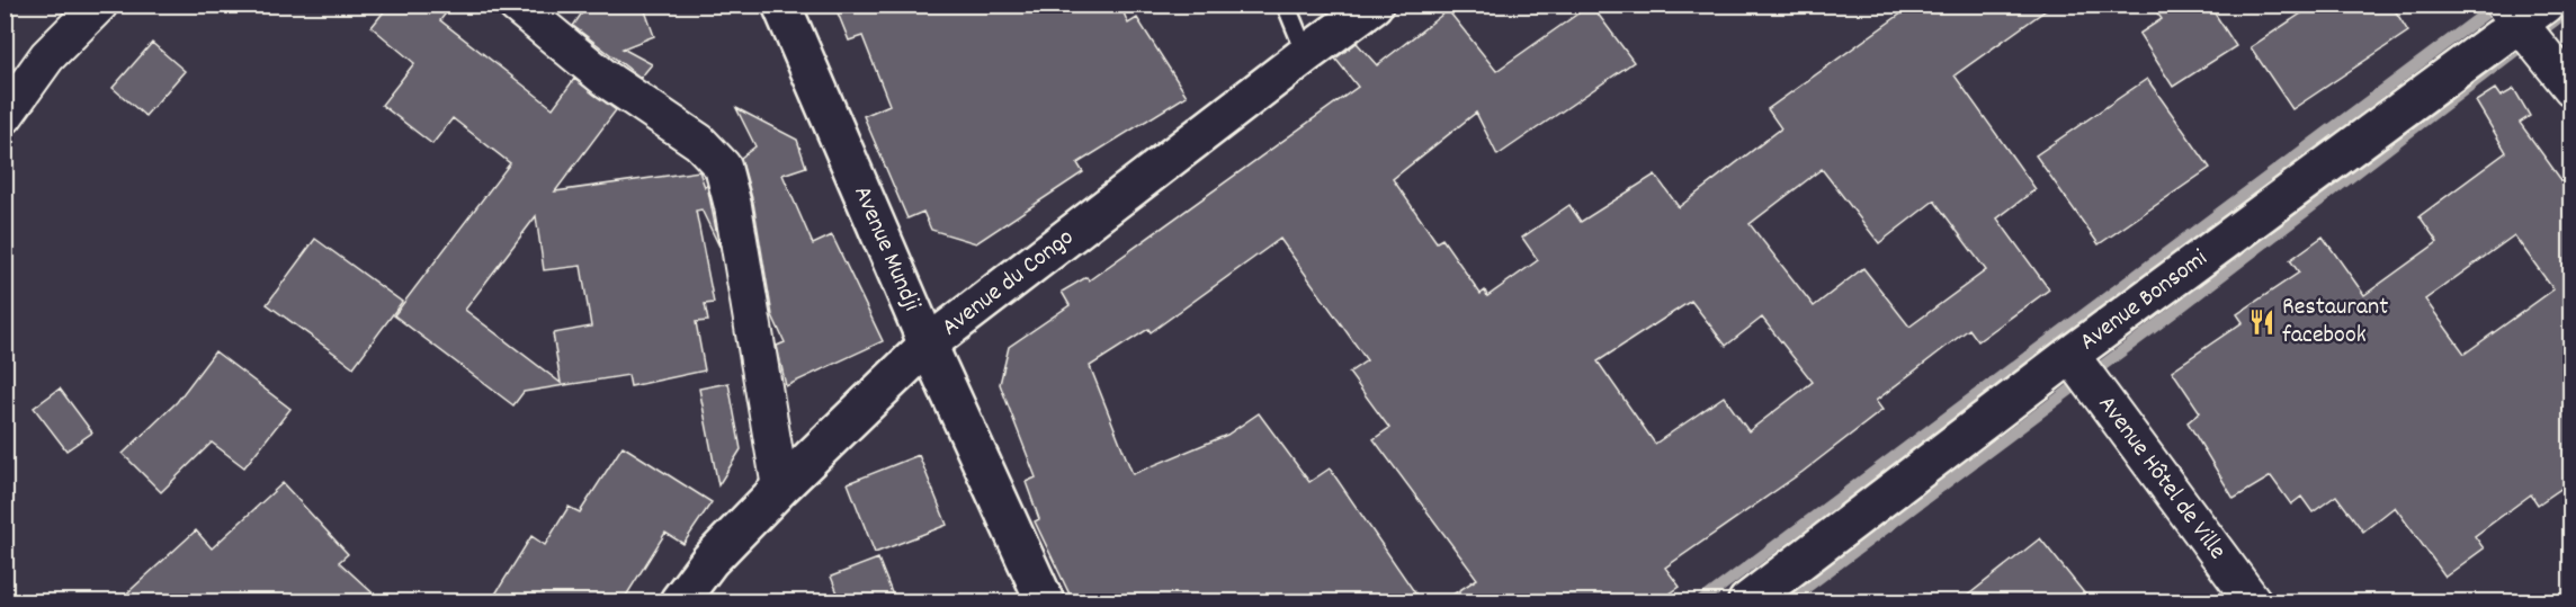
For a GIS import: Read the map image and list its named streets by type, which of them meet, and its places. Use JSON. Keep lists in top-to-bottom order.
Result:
{
  "streets": {
    "street": [
      "Avenue Mundji",
      "Avenue du Congo",
      "Avenue Bonsomi",
      "Avenue Hôtel de Ville"
    ]
  },
  "crossings": [
    ["Avenue Mundji", "Avenue du Congo"],
    ["Avenue Bonsomi", "Avenue Hôtel de Ville"]
  ],
  "places": {
    "restaurant": ["Restaurant facebook"]
  }
}
